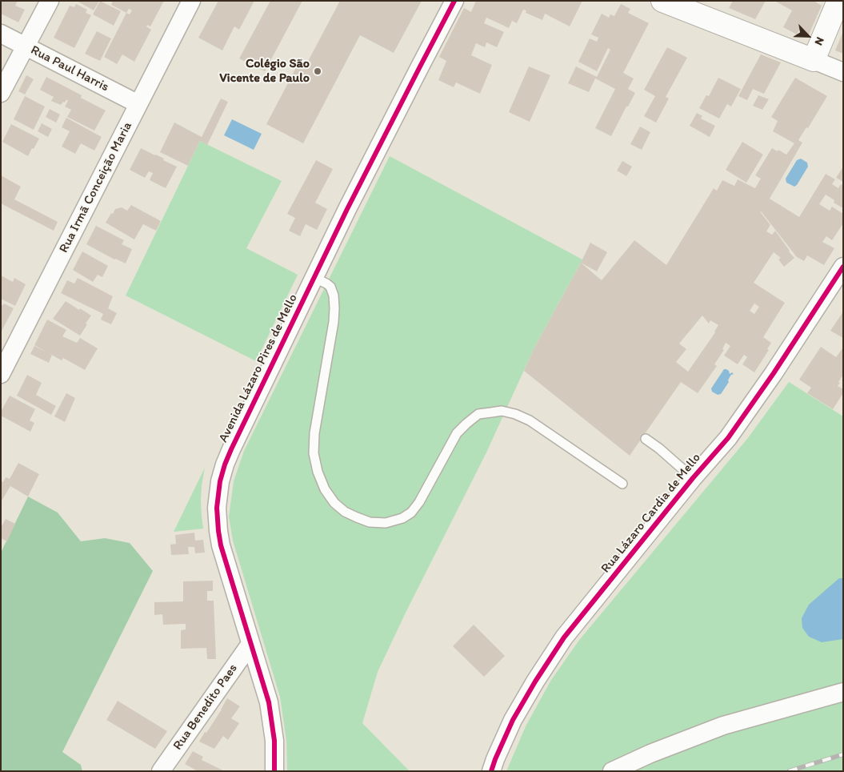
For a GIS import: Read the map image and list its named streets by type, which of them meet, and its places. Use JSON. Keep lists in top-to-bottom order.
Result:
{
  "streets": {
    "street": [
      "Rua Paul Harris",
      "Rua Irmã Conceição Maria",
      "Avenida Lázaro Pires de Mello",
      "Rua Lázaro Cardia de Mello",
      "Rua Benedito Paes"
    ]
  },
  "crossings": [
    ["Rua Paul Harris", "Rua Irmã Conceição Maria"],
    ["Avenida Lázaro Pires de Mello", "Rua Benedito Paes"]
  ],
  "places": ["Colégio São Vicente de Paulo"],
  "north": "bottom right"
}
